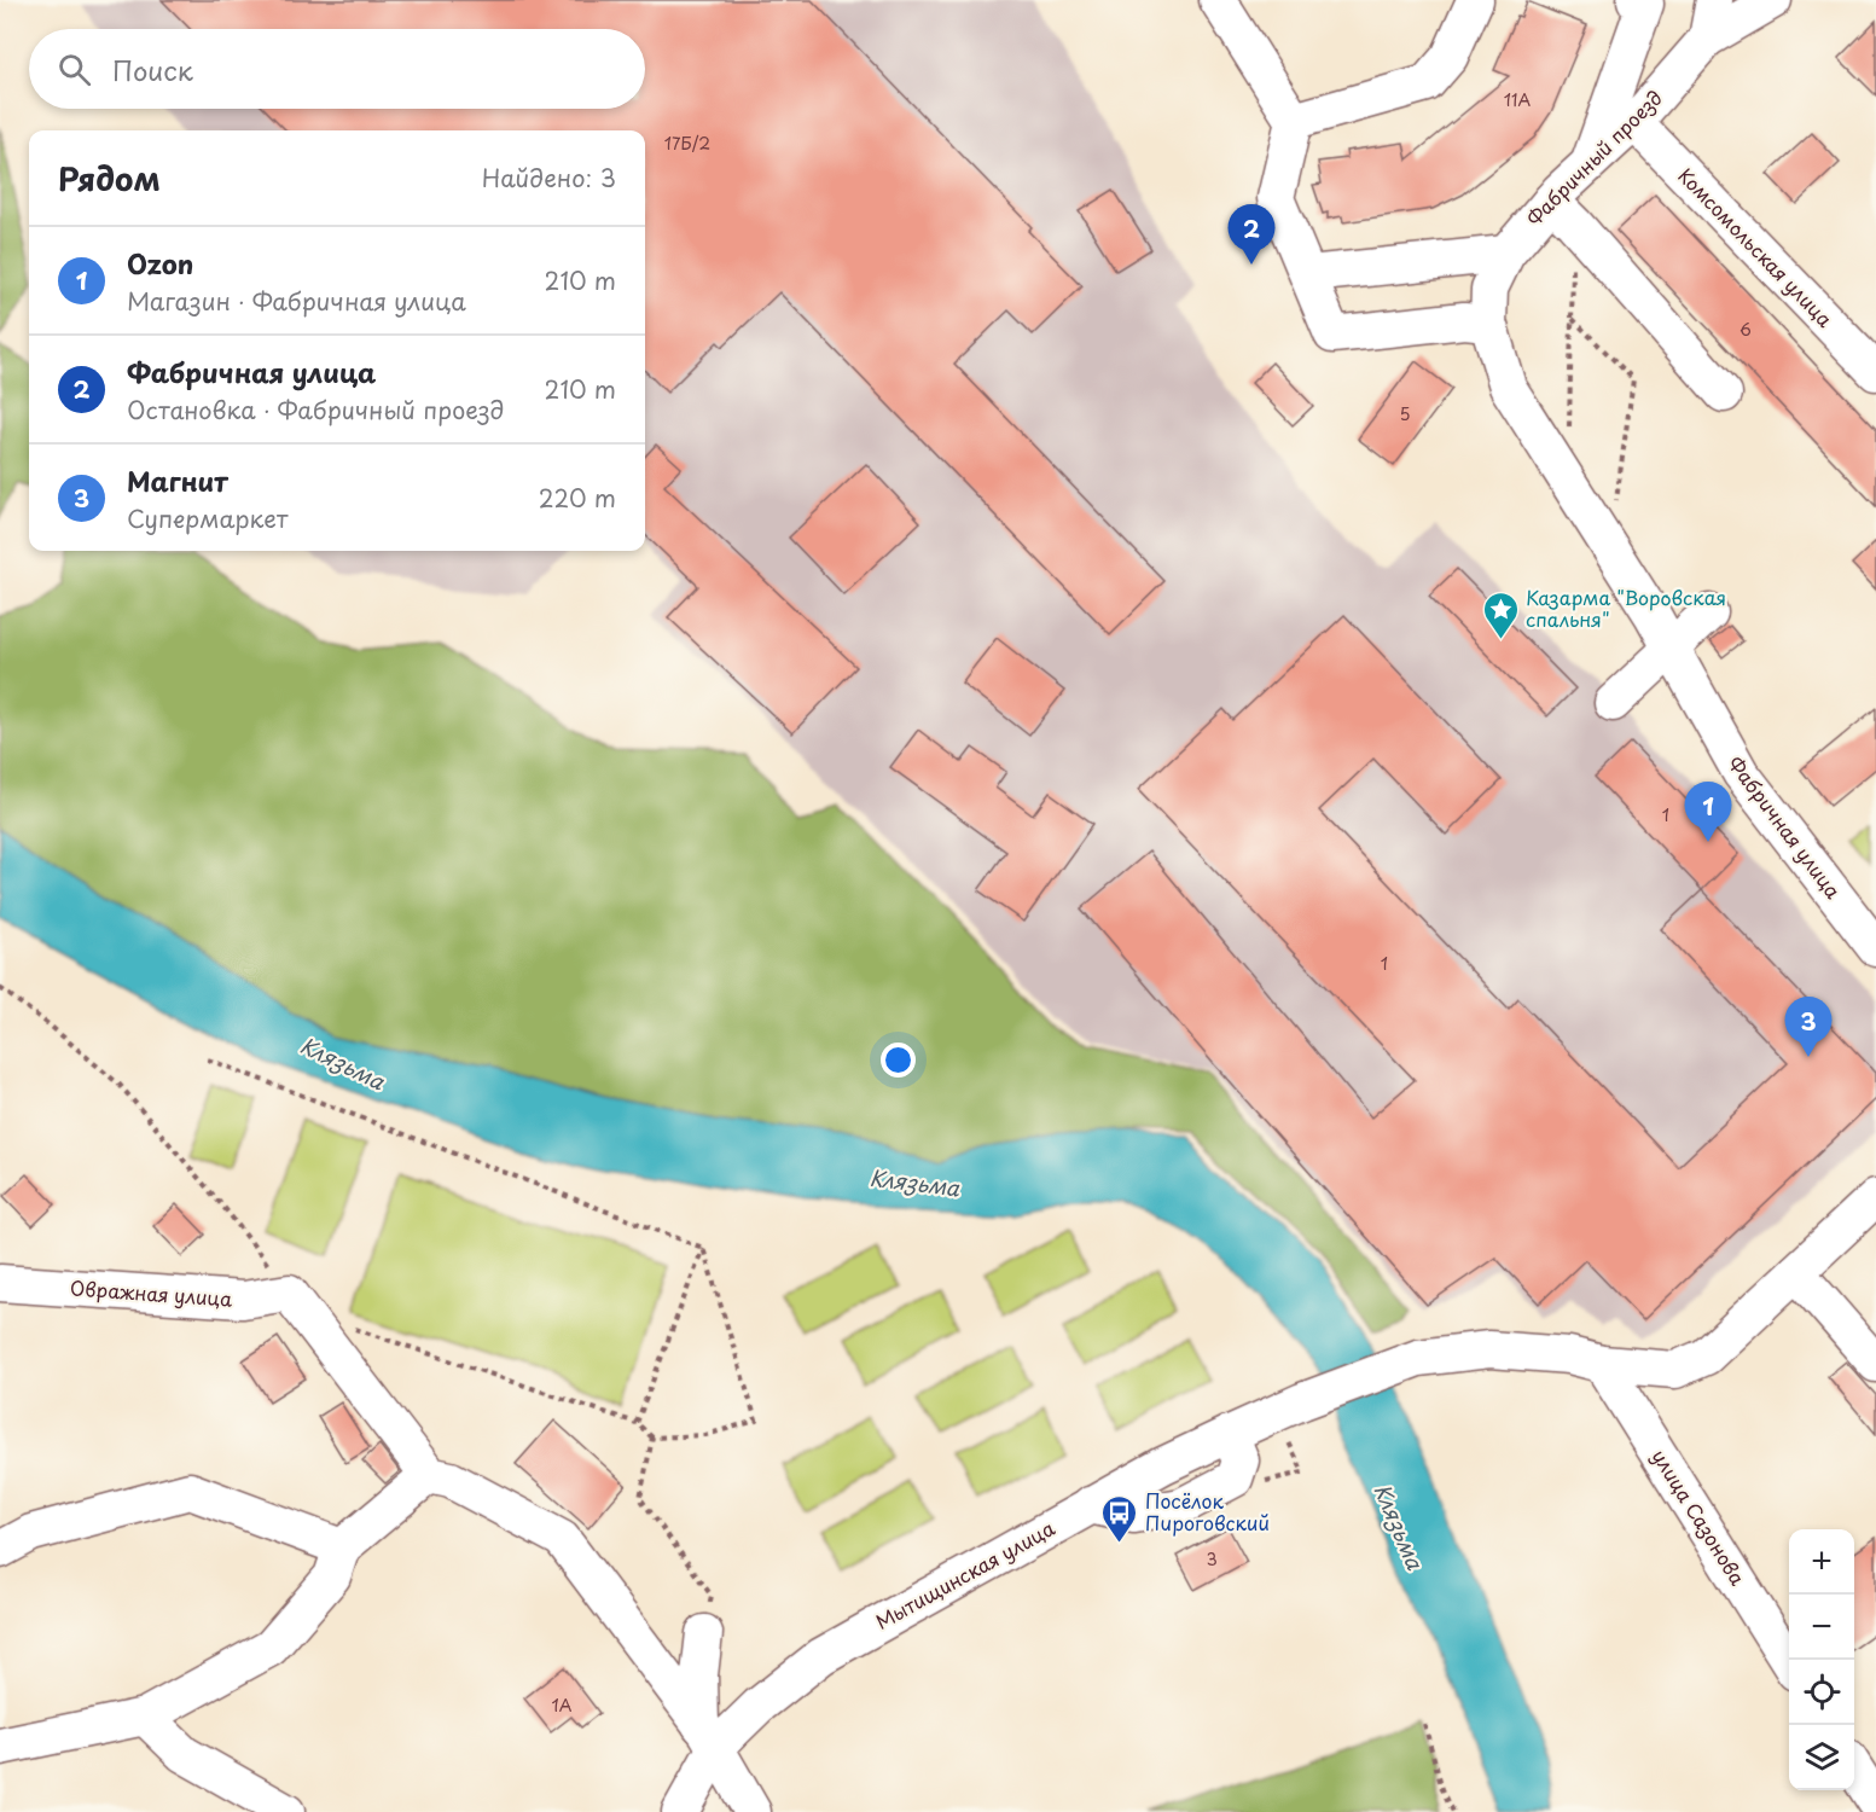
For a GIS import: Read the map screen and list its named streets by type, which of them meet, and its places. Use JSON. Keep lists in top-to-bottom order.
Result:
{
  "streets": {
    "street": [
      "Фабричный проезд",
      "Комсомольская улица",
      "Фабричная улица",
      "Овражная улица",
      "улица Сазонова",
      "Мытищинская улица"
    ]
  },
  "crossings": [
    ["Фабричный проезд", "Комсомольская улица"],
    ["Фабричный проезд", "Фабричная улица"],
    ["улица Сазонова", "Мытищинская улица"]
  ],
  "water": ["Клязьма"],
  "places": {
    "place": ["Казарма \"Воровская спальня\""],
    "bus stop": ["Посёлок Пироговский"]
  },
  "house_numbers": [
    "11А",
    "17Б/2",
    "6",
    "5",
    "1",
    "1",
    "3",
    "1А"
  ],
  "page": {
    "search": "Поиск",
    "heading": ["Рядом", "Найдено: 3"],
    "pins": ["2", "1", "3"],
    "list": [
      {
        "mark": "1",
        "name": "Ozon",
        "note": "Магазин · Фабричная улица",
        "value": "210 m"
      },
      {
        "mark": "2",
        "name": "Фабричная улица",
        "note": "Остановка · Фабричный проезд",
        "value": "210 m"
      },
      {
        "mark": "3",
        "name": "Магнит",
        "note": "Супермаркет",
        "value": "220 m"
      }
    ],
    "map_buttons": ["+", "−"]
  }
}
